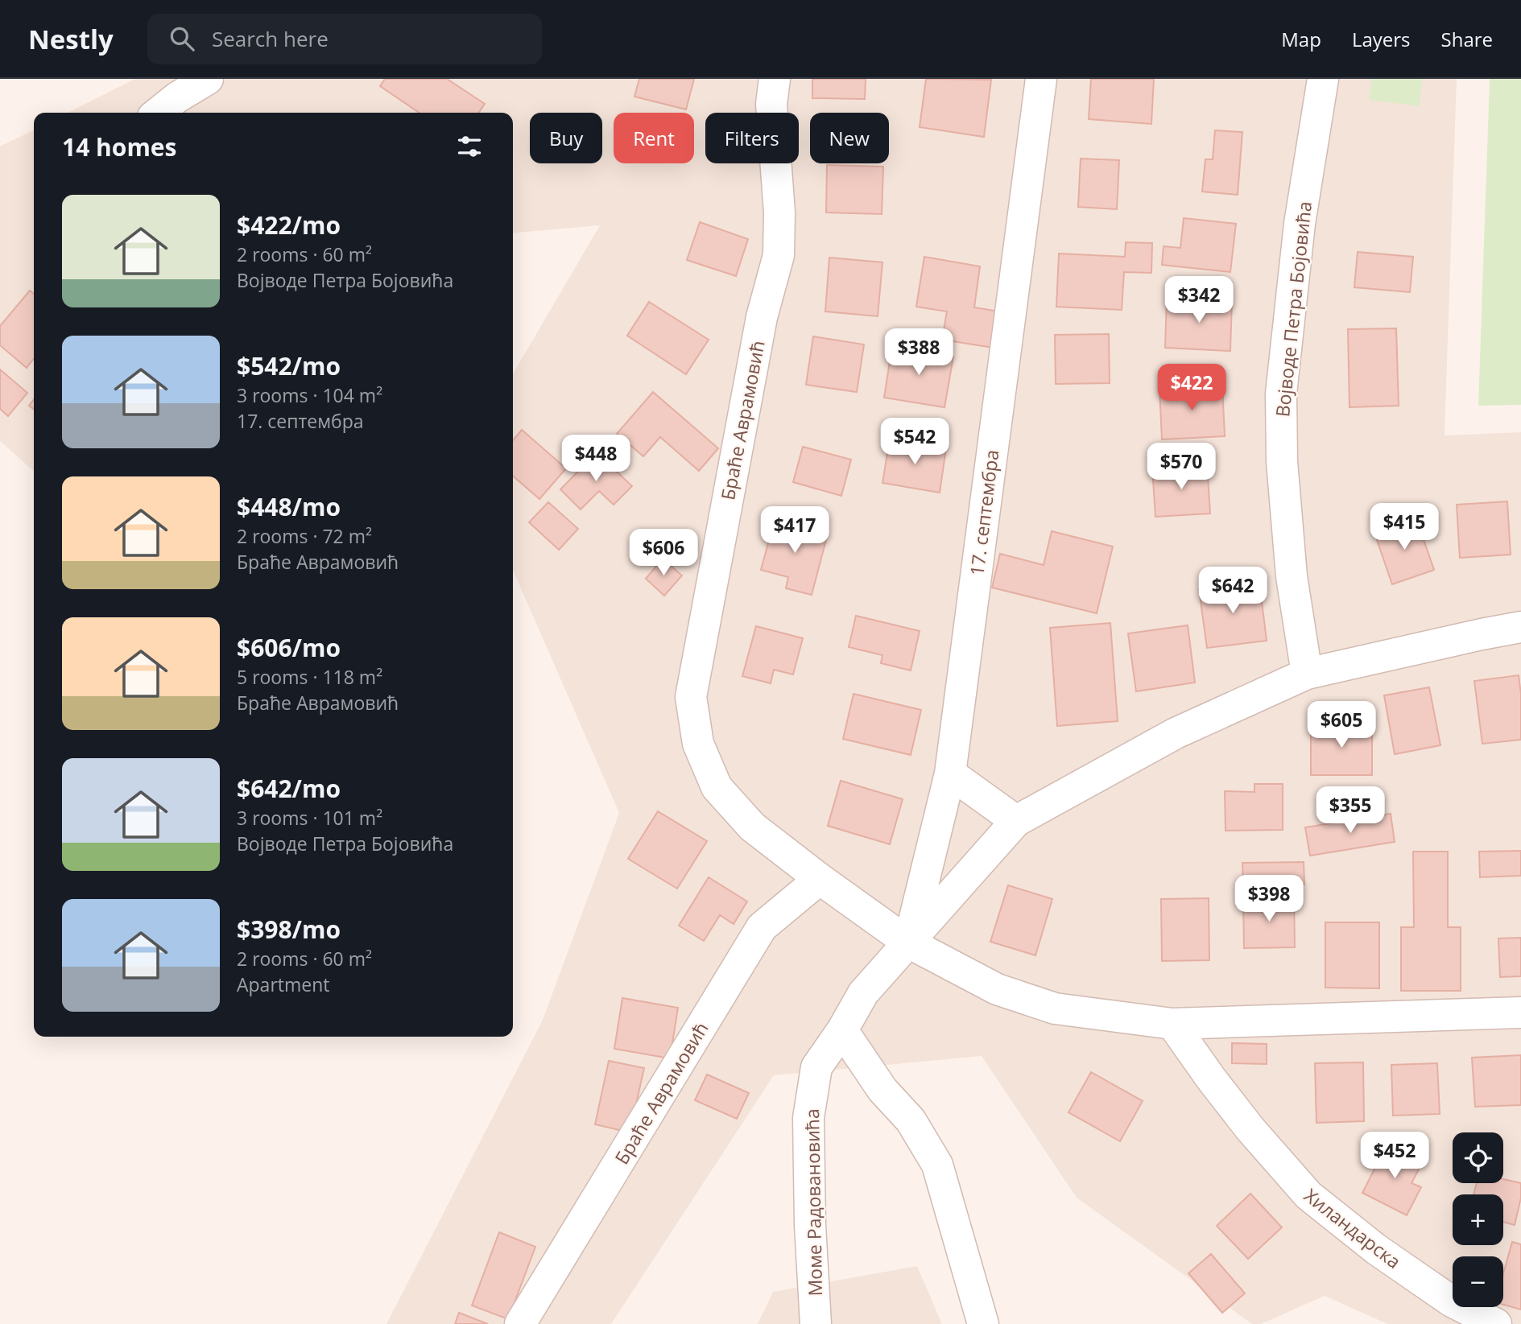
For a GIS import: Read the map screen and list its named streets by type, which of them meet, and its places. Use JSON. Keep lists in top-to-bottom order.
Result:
{
  "streets": {
    "street": [
      "Војводе Петра Бојовића",
      "Браће Аврамовић",
      "17. септембра",
      "Моме Радовановића",
      "Хиландарска"
    ]
  },
  "crossings": [
    ["Војводе Петра Бојовића", "Моме Радовановића"],
    ["Браће Аврамовић", "17. септембра"],
    ["Браће Аврамовић", "Моме Радовановића"],
    ["Браће Аврамовић", "Хиландарска"],
    ["17. септембра", "Моме Радовановића"]
  ],
  "page": {
    "header": "Nestly",
    "search": "Search here",
    "nav": ["Map", "Layers", "Share"],
    "chip": [
      "Buy",
      "Rent",
      "Filters",
      "New"
    ],
    "heading": "14 homes",
    "list": [
      {
        "name": "$422/mo",
        "note": "2 rooms · 60 m² · Војводе Петра Бојовића"
      },
      {
        "name": "$542/mo",
        "note": "3 rooms · 104 m² · 17. септембра"
      },
      {
        "name": "$448/mo",
        "note": "2 rooms · 72 m² · Браће Аврамовић"
      },
      {
        "name": "$606/mo",
        "note": "5 rooms · 118 m² · Браће Аврамовић"
      },
      {
        "name": "$642/mo",
        "note": "3 rooms · 101 m² · Војводе Петра Бојовића"
      },
      {
        "name": "$398/mo",
        "note": "2 rooms · 60 m² · Apartment"
      }
    ],
    "price": [
      "$342",
      "$388",
      "$422",
      "$542",
      "$448",
      "$570",
      "$415",
      "$417",
      "$606",
      "$642",
      "$605",
      "$355",
      "$398",
      "$452"
    ],
    "map_buttons": ["+", "−"]
  }
}
